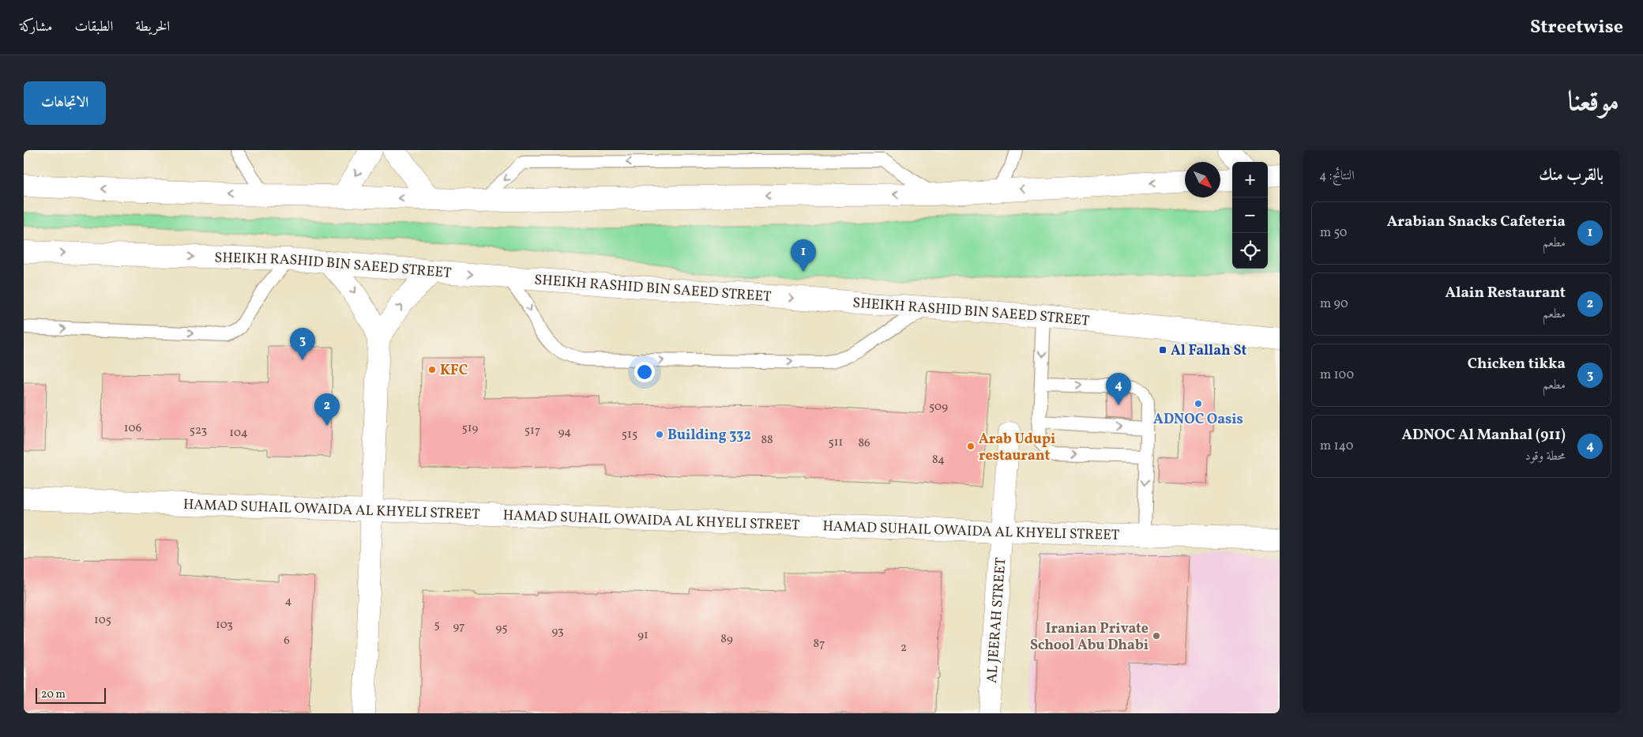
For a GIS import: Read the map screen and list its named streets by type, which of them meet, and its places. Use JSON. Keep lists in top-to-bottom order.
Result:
{
  "streets": {
    "main road": ["SHEIKH RASHID BIN SAEED STREET", "HAMAD SUHAIL OWAIDA AL KHYELI STREET", "AL JEERAH STREET"]
  },
  "crossings": [
    ["HAMAD SUHAIL OWAIDA AL KHYELI STREET", "AL JEERAH STREET"]
  ],
  "places": {
    "transit": ["Al Fallah St"],
    "other": [
      "KFC",
      "ADNOC Oasis",
      "Building 332",
      "Arab Udupi restaurant",
      "Iranian Private School Abu Dhabi"
    ]
  },
  "house_numbers": [
    "509",
    "106",
    "519",
    "523",
    "517",
    "94",
    "104",
    "515",
    "88",
    "511",
    "86",
    "84",
    "4",
    "105",
    "103",
    "5",
    "97",
    "95",
    "93",
    "91",
    "89",
    "6",
    "87",
    "2"
  ],
  "scale_bar": "20 m",
  "north": "bottom right",
  "page": {
    "header": "Streetwise",
    "nav": ["الخريطة", "الطبقات", "مشاركة"],
    "title": "موقعنا",
    "buttons": "الاتجاهات",
    "heading": ["بالقرب منك", "النتائج: 4"],
    "map_buttons": ["+", "−"],
    "list": [
      {
        "mark": "1",
        "name": "Arabian Snacks Cafeteria",
        "note": "مطعم",
        "value": "50 m"
      },
      {
        "mark": "2",
        "name": "Alain Restaurant",
        "note": "مطعم",
        "value": "90 m"
      },
      {
        "mark": "3",
        "name": "Chicken tikka",
        "note": "مطعم",
        "value": "100 m"
      },
      {
        "mark": "4",
        "name": "ADNOC Al Manhal (911)",
        "note": "محطة وقود",
        "value": "140 m"
      }
    ],
    "pins": [
      "1",
      "3",
      "4",
      "2"
    ],
    "scale": "20 m"
  }
}
